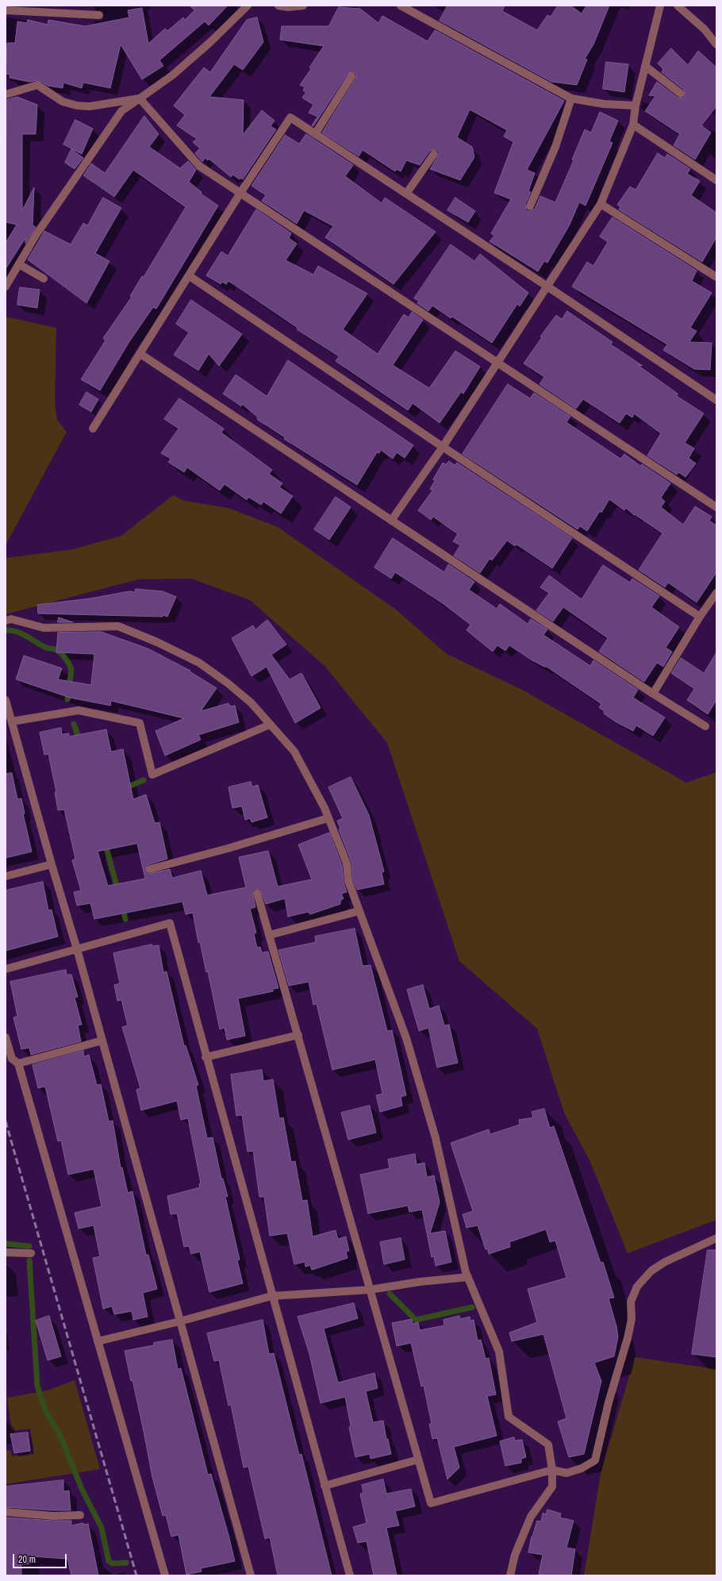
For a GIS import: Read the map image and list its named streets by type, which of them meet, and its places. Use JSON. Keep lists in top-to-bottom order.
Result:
{
  "scale_bar": "20 m"
}
